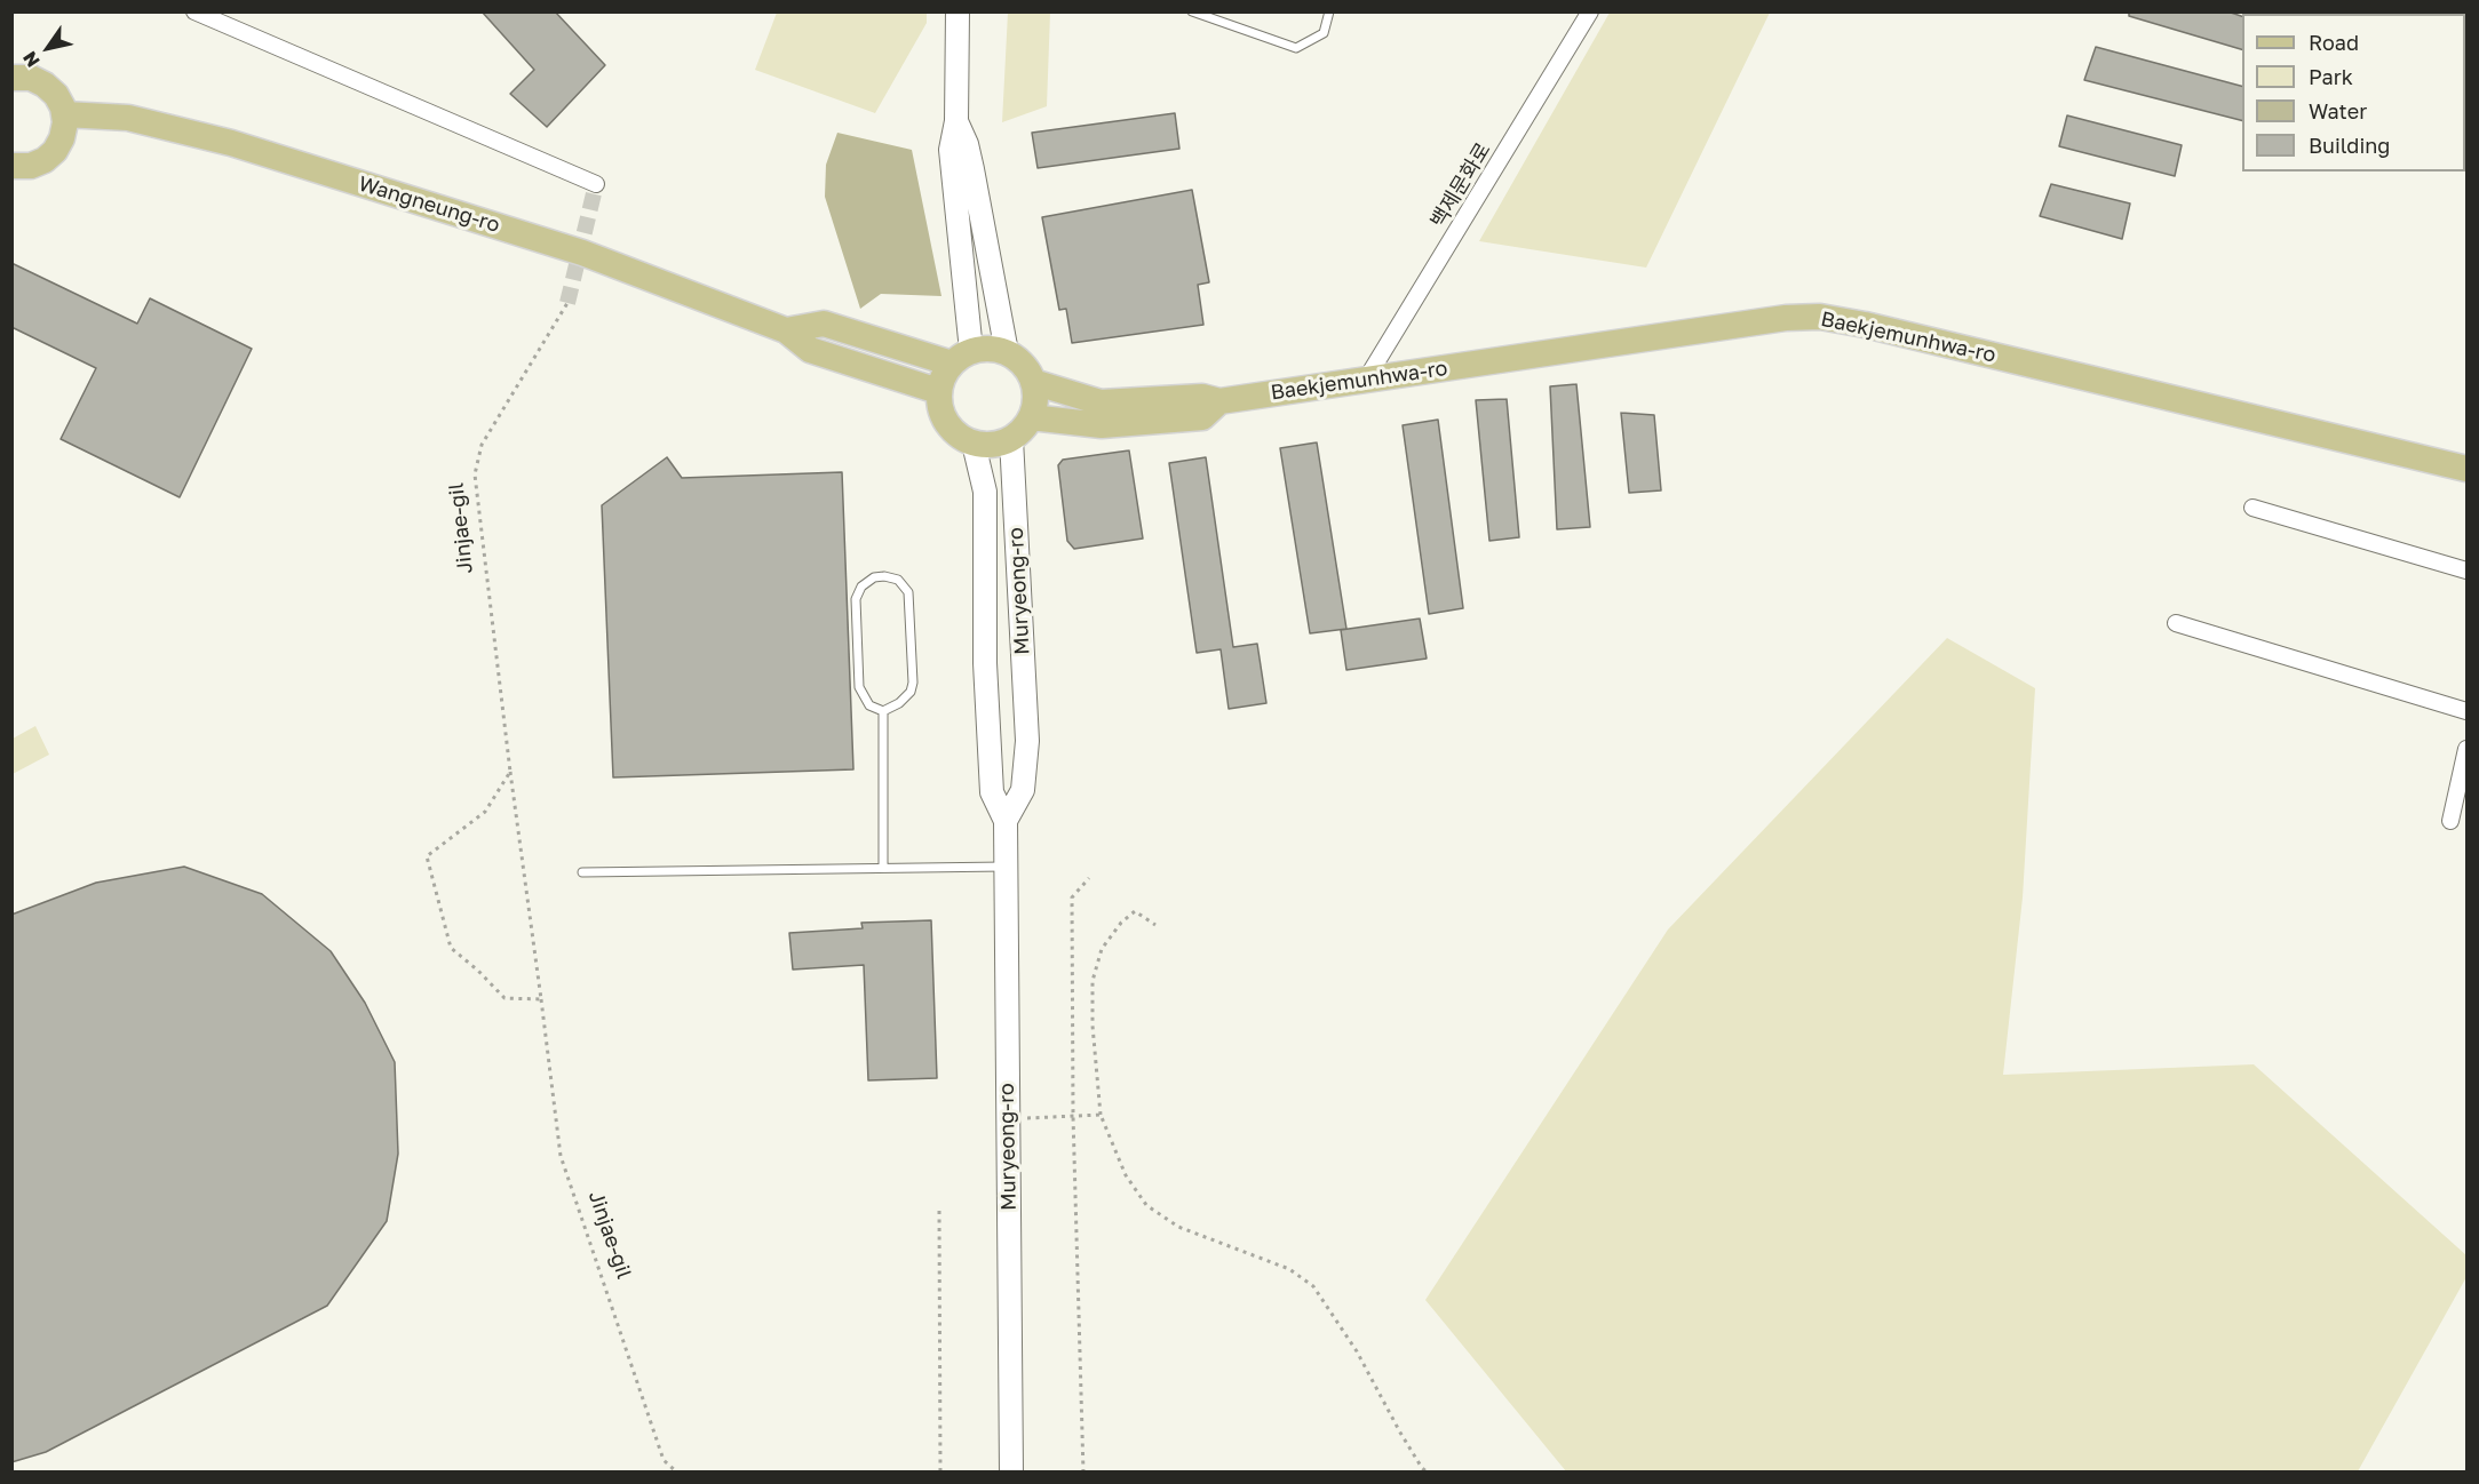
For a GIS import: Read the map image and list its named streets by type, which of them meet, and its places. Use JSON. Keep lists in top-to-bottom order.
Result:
{
  "streets": {
    "main road": ["Wangneung-ro", "Baekjemunhwa-ro", "Muryeong-ro"],
    "street": ["백제문화로"],
    "path": ["Jinjae-gil"]
  },
  "crossings": [
    ["백제문화로", "Baekjemunhwa-ro"],
    ["Wangneung-ro", "Baekjemunhwa-ro"],
    ["Wangneung-ro", "Muryeong-ro"],
    ["Baekjemunhwa-ro", "Muryeong-ro"]
  ],
  "legend": [
    "Road",
    "Park",
    "Water",
    "Building"
  ],
  "north": "bottom left"
}
